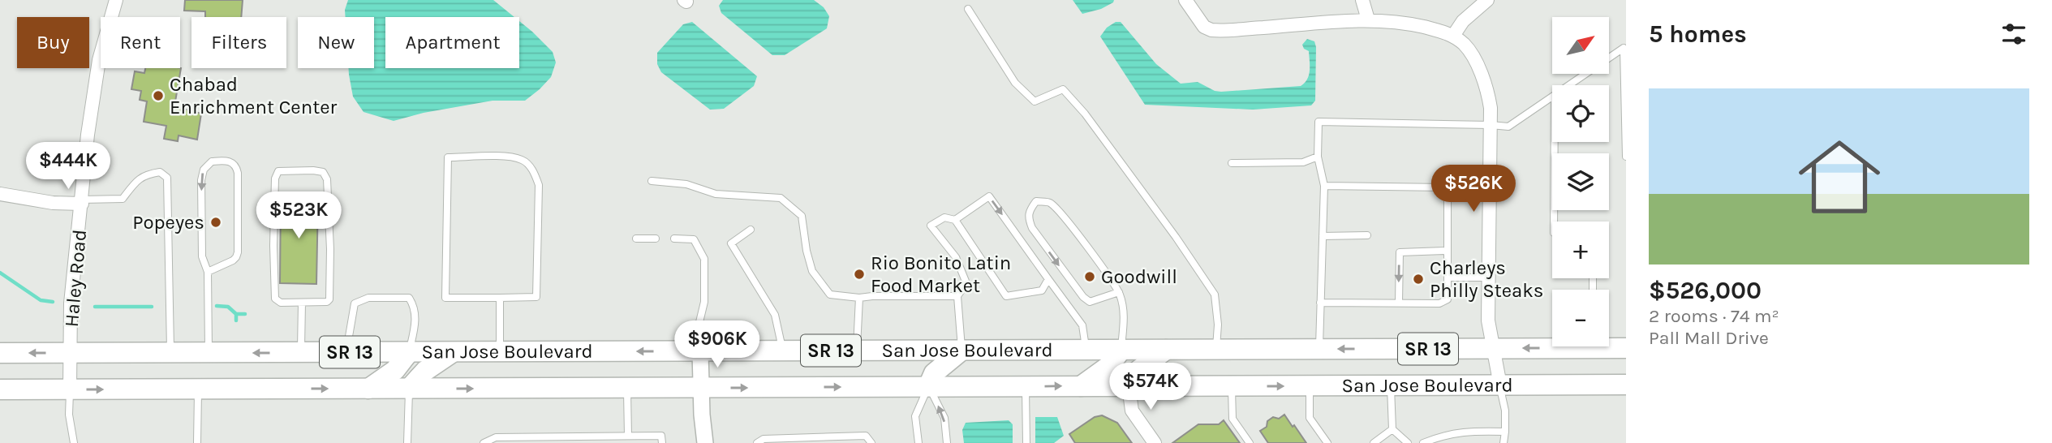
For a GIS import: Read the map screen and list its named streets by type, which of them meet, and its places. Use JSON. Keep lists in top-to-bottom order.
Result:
{
  "streets": {
    "main road": ["SR 13", "San Jose Boulevard"],
    "street": ["Haley Road"]
  },
  "crossings": [
    ["Haley Road", "San Jose Boulevard"]
  ],
  "places": [
    "Chabad Enrichment Center",
    "Popeyes",
    "Rio Bonito Latin Food Market",
    "Goodwill",
    "Charleys Philly Steaks"
  ],
  "north": "top right",
  "page": {
    "heading": "5 homes",
    "map_buttons": ["+", "−"],
    "chip": [
      "Buy",
      "Rent",
      "Filters",
      "New",
      "Apartment"
    ],
    "list": [
      {
        "name": "$526,000",
        "note": "2 rooms · 74 m² · Pall Mall Drive"
      }
    ],
    "price": [
      "$444K",
      "$526K",
      "$523K",
      "$906K",
      "$574K"
    ]
  }
}
